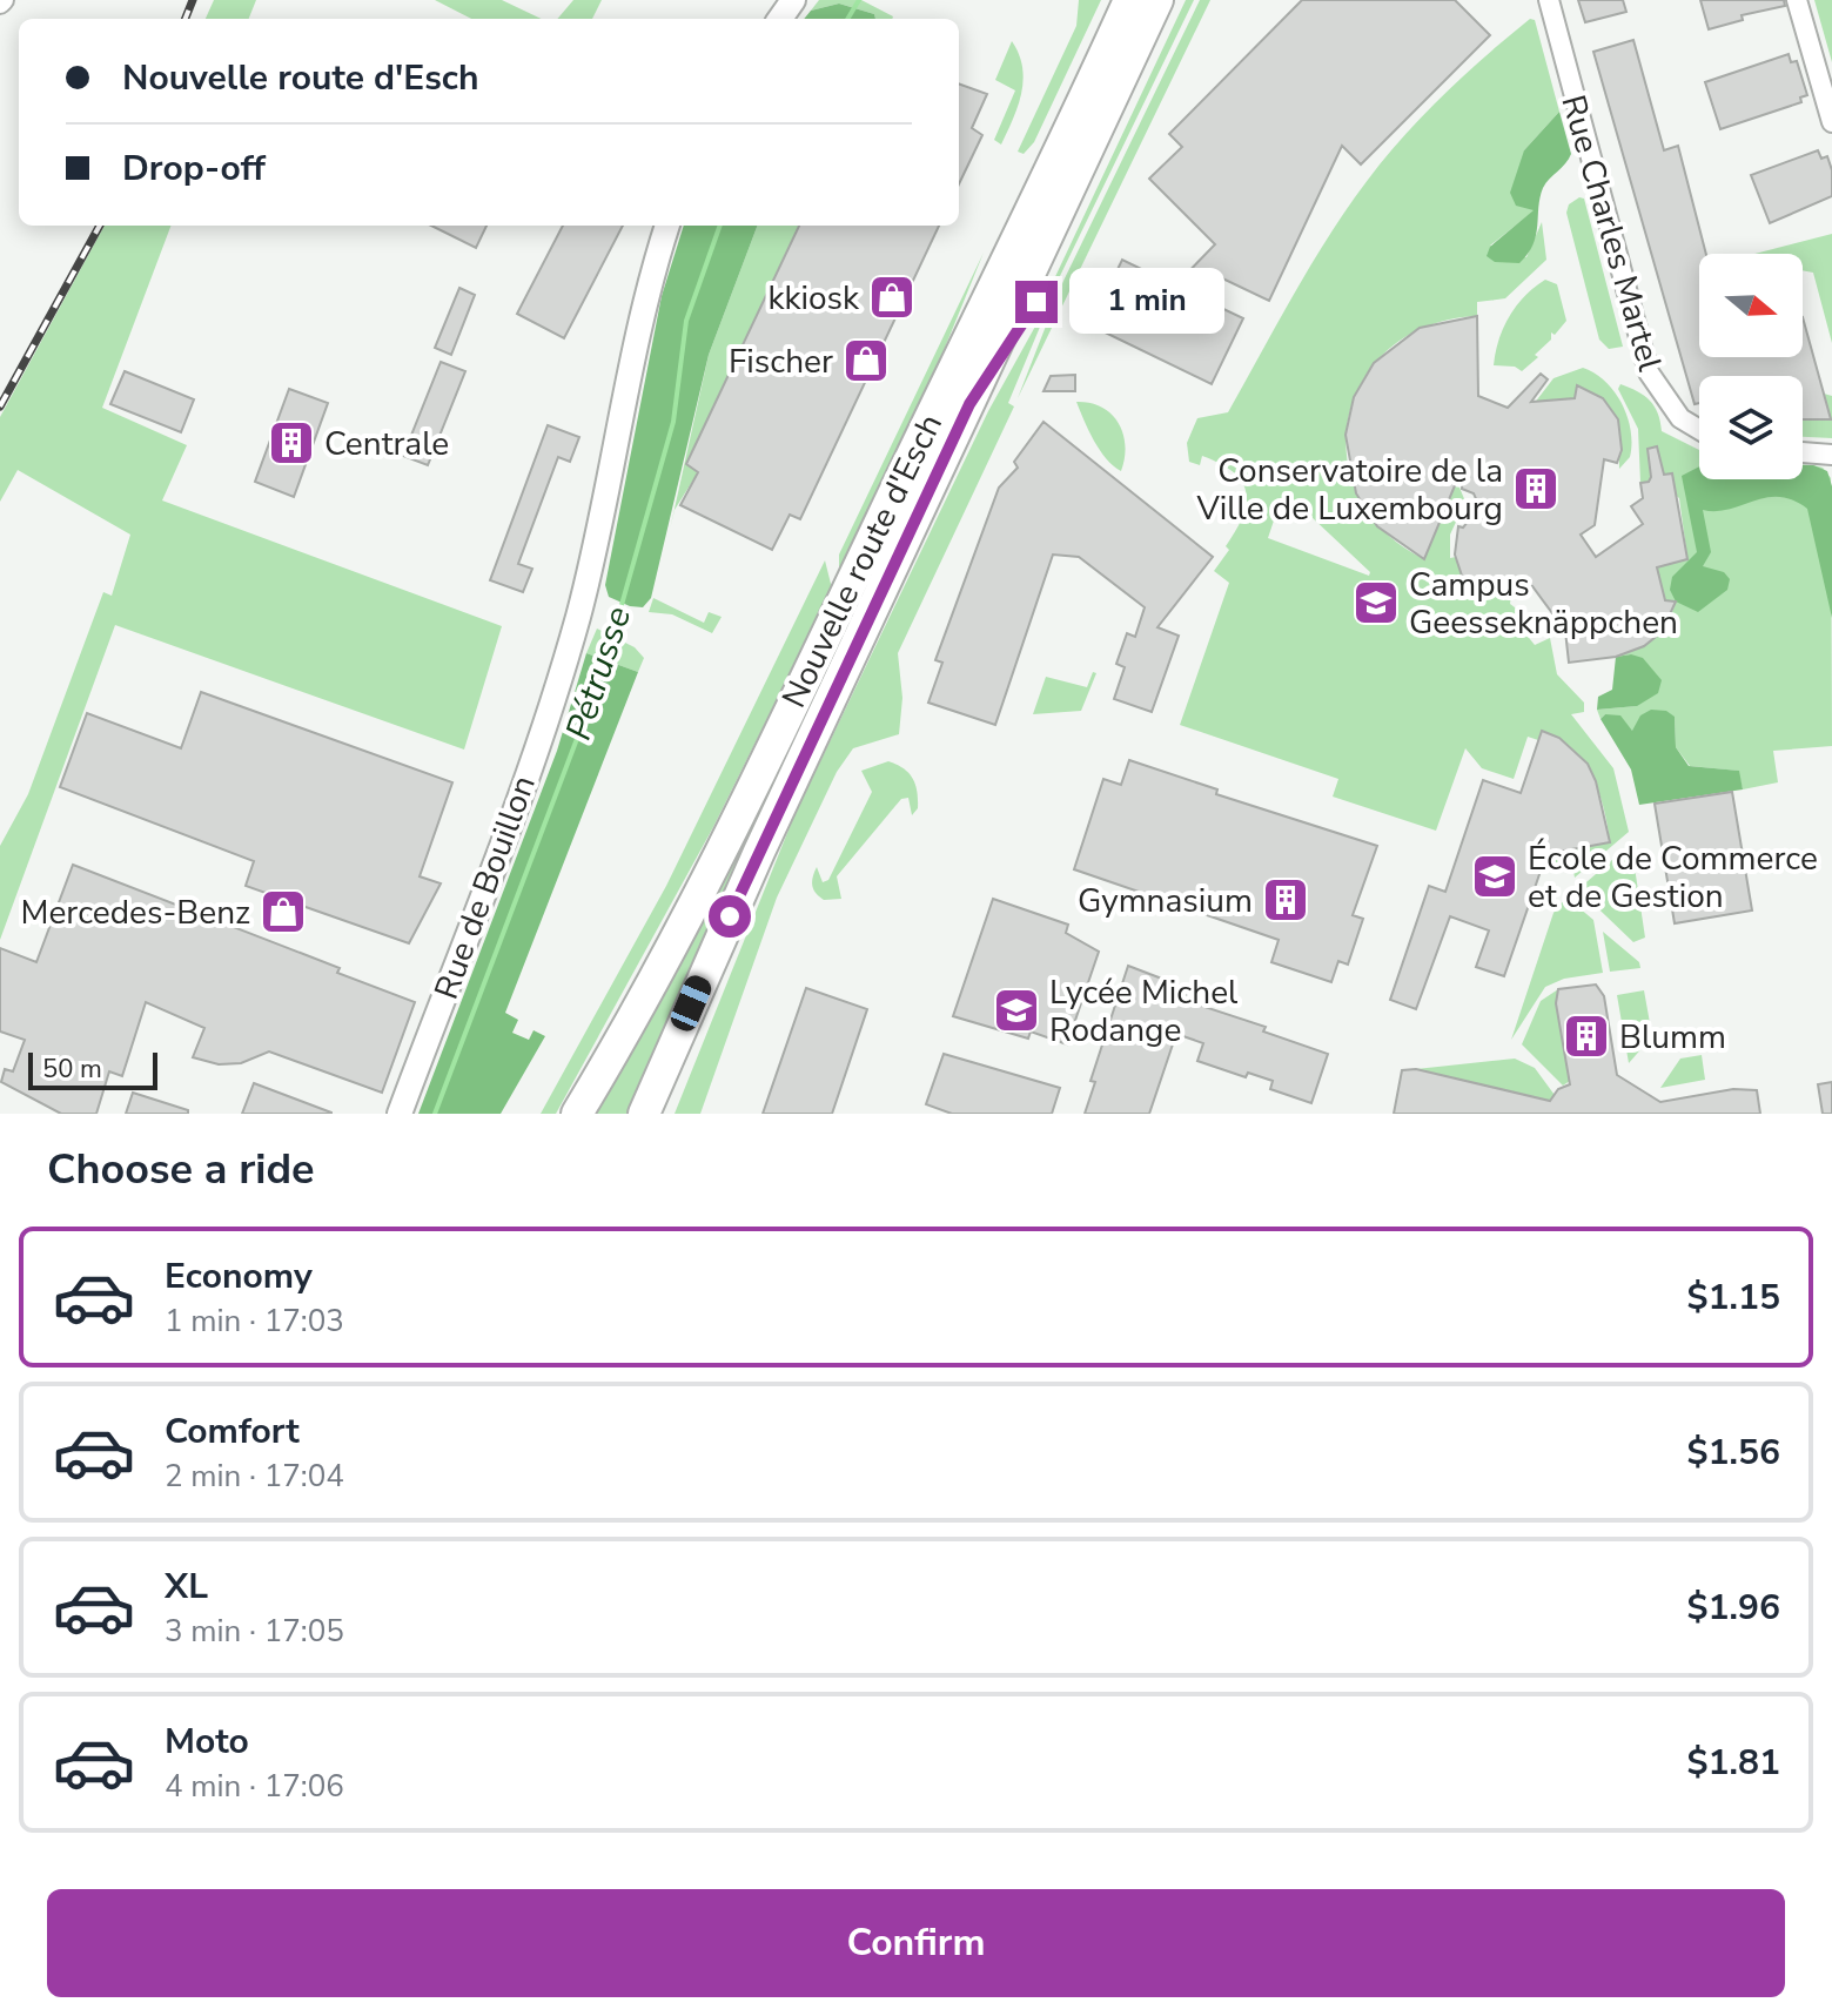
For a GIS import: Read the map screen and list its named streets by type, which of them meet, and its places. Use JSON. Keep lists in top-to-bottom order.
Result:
{
  "streets": {
    "highway": ["Nouvelle route d'Esch"],
    "street": ["Rue Charles Martel", "Rue de Bouillon"]
  },
  "water": ["Pétrusse"],
  "places": {
    "shop": ["kkiosk", "Fischer", "Mercedes-Benz"],
    "building": [
      "Centrale",
      "Conservatoire de la Ville de Luxembourg",
      "Gymnasium",
      "Blumm"
    ],
    "school or university": ["Campus Geesseknäppchen", "École de Commerce et de Gestion", "Lycée Michel Rodange"]
  },
  "scale_bar": "50 m",
  "north": "right",
  "page": {
    "banner": ["Nouvelle route d'Esch", "Drop-off"],
    "bubble": "1 min",
    "scale": "50 m",
    "heading": "Choose a ride",
    "list": [
      {
        "name": "Economy",
        "note": "1 min · 17:03",
        "value": "$1.15"
      },
      {
        "name": "Comfort",
        "note": "2 min · 17:04",
        "value": "$1.56"
      },
      {
        "name": "XL",
        "note": "3 min · 17:05",
        "value": "$1.96"
      },
      {
        "name": "Moto",
        "note": "4 min · 17:06",
        "value": "$1.81"
      }
    ],
    "buttons": "Confirm"
  }
}
